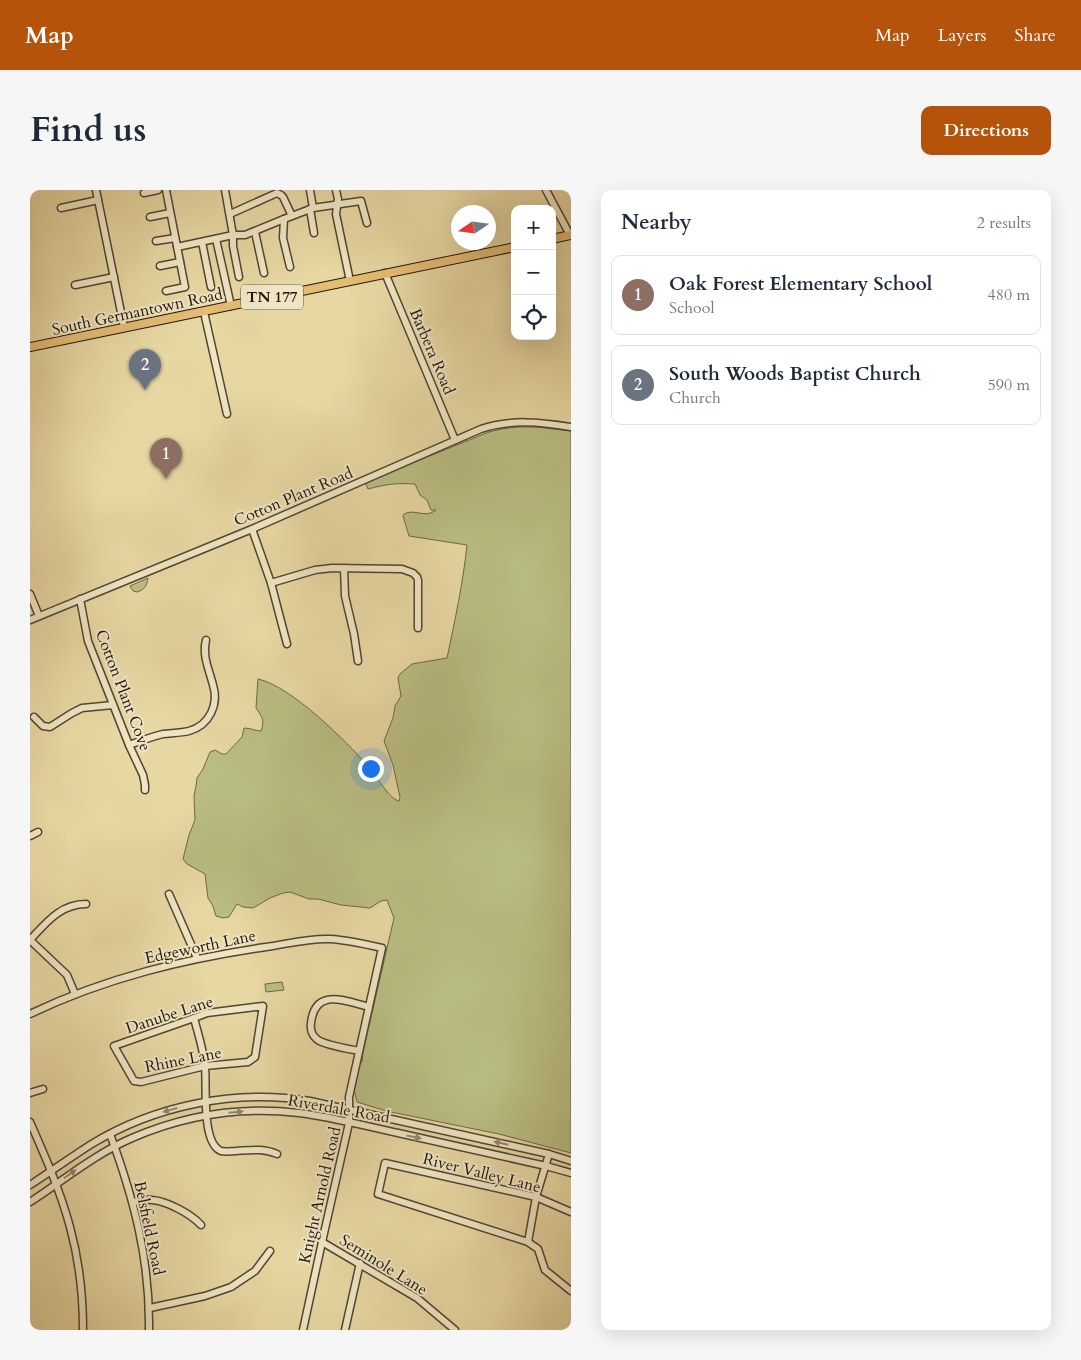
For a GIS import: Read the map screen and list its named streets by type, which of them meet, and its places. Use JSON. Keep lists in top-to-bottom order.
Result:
{
  "streets": {
    "main road": ["TN 177", "South Germantown Road"],
    "street": [
      "Barbera Road",
      "Cotton Plant Road",
      "Cotton Plant Cove",
      "Edgeworth Lane",
      "Danube Lane",
      "Rhine Lane",
      "Riverdale Road",
      "River Valley Lane",
      "Knight Arnold Road",
      "Belsfield Road",
      "Seminole Lane"
    ]
  },
  "crossings": [
    ["South Germantown Road", "Barbera Road"],
    ["Barbera Road", "Cotton Plant Road"],
    ["Cotton Plant Road", "Cotton Plant Cove"],
    ["Edgeworth Lane", "Knight Arnold Road"],
    ["Danube Lane", "Rhine Lane"],
    ["Riverdale Road", "Knight Arnold Road"],
    ["Riverdale Road", "Belsfield Road"],
    ["Knight Arnold Road", "Seminole Lane"]
  ],
  "north": "left",
  "page": {
    "header": "Map",
    "nav": ["Map", "Layers", "Share"],
    "title": "Find us",
    "buttons": "Directions",
    "heading": ["Nearby", "2 results"],
    "map_buttons": ["+", "−"],
    "list": [
      {
        "mark": "1",
        "name": "Oak Forest Elementary School",
        "note": "School",
        "value": "480 m"
      },
      {
        "mark": "2",
        "name": "South Woods Baptist Church",
        "note": "Church",
        "value": "590 m"
      }
    ],
    "pins": ["2", "1"]
  }
}
